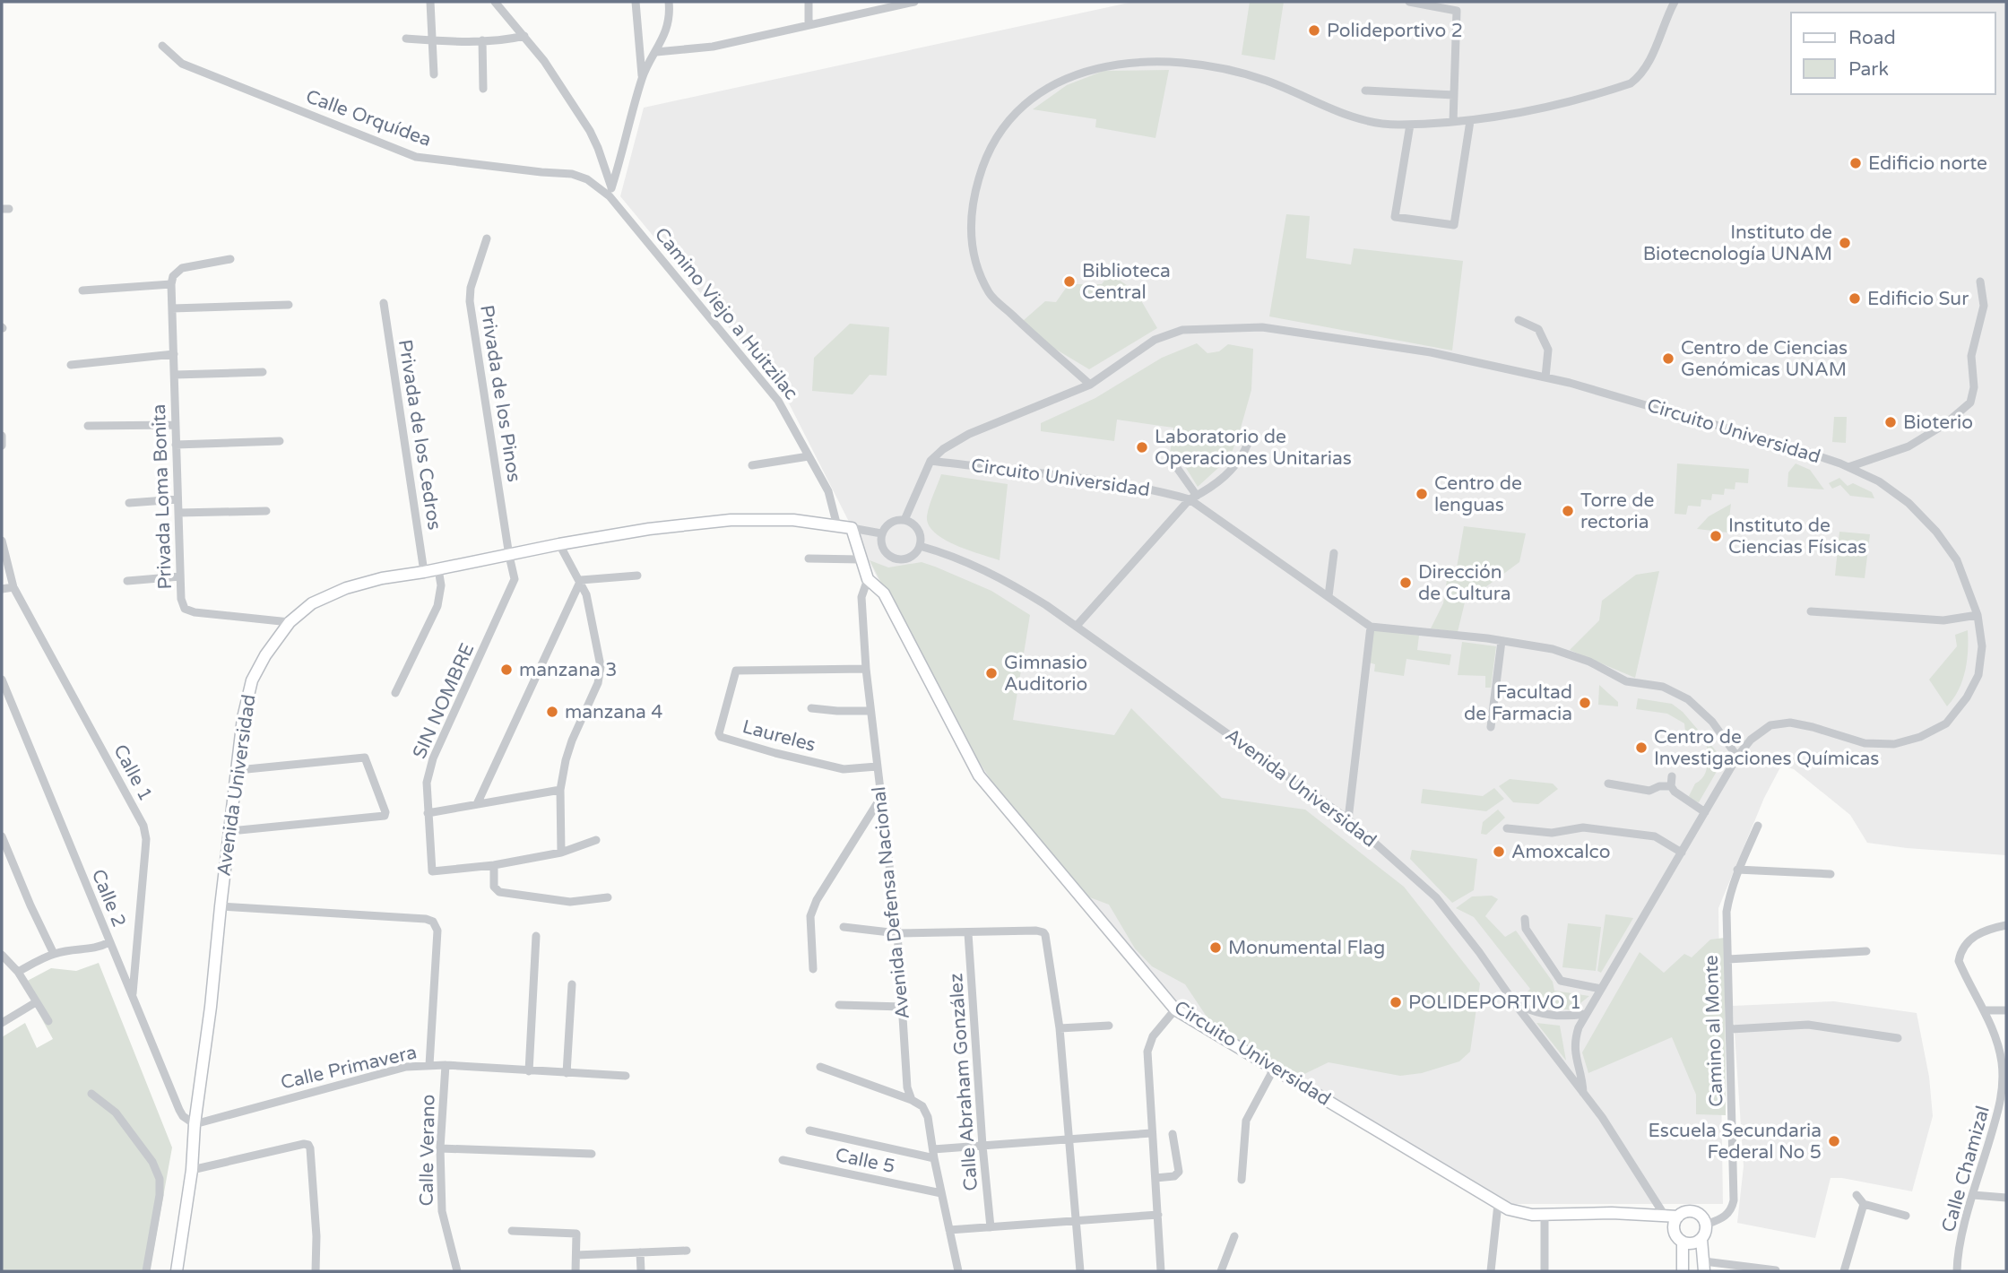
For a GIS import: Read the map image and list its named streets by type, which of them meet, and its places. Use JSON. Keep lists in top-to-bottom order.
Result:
{
  "streets": {
    "street": [
      "Calle Orquídea",
      "Camino Viejo a Huitzilac",
      "Privada de los Pinos",
      "Circuito Universidad",
      "Privada de los Cedros",
      "Privada Loma Bonita",
      "SIN NOMBRE",
      "Laureles",
      "Calle 1",
      "Avenida Universidad",
      "Calle 2",
      "Avenida Defensa Nacional",
      "Camino al Monte",
      "Calle Primavera",
      "Calle Abraham González",
      "Calle Verano",
      "Calle 5",
      "Calle Chamizal"
    ]
  },
  "crossings": [
    ["Calle Orquídea", "Camino Viejo a Huitzilac"],
    ["Camino Viejo a Huitzilac", "Avenida Universidad"],
    ["Privada de los Pinos", "SIN NOMBRE"],
    ["Privada de los Pinos", "Avenida Universidad"],
    ["Circuito Universidad", "Avenida Universidad"],
    ["Circuito Universidad", "Avenida Defensa Nacional"],
    ["Circuito Universidad", "Camino al Monte"],
    ["Privada de los Cedros", "Avenida Universidad"],
    ["Privada Loma Bonita", "Avenida Universidad"],
    ["SIN NOMBRE", "Avenida Universidad"],
    ["Laureles", "Avenida Defensa Nacional"],
    ["Calle 1", "Calle 2"],
    ["Avenida Universidad", "Calle 2"],
    ["Avenida Universidad", "Calle Primavera"],
    ["Calle 2", "Calle Primavera"],
    ["Avenida Defensa Nacional", "Calle 5"],
    ["Calle Primavera", "Calle Verano"]
  ],
  "places": [
    "Polideportivo 2",
    "Edificio norte",
    "Instituto de Biotecnología UNAM",
    "Biblioteca Central",
    "Edificio Sur",
    "Centro de Ciencias Genómicas UNAM",
    "Bioterio",
    "Laboratorio de Operaciones Unitarias",
    "Centro de lenguas",
    "Torre de rectoria",
    "Instituto de Ciencias Físicas",
    "Dirección de Cultura",
    "manzana 3",
    "Gimnasio Auditorio",
    "Facultad de Farmacia",
    "manzana 4",
    "Centro de Investigaciones Químicas",
    "Amoxcalco",
    "Monumental Flag",
    "POLIDEPORTIVO 1",
    "Escuela Secundaria Federal No 5"
  ],
  "legend": ["Road", "Park"]
}
